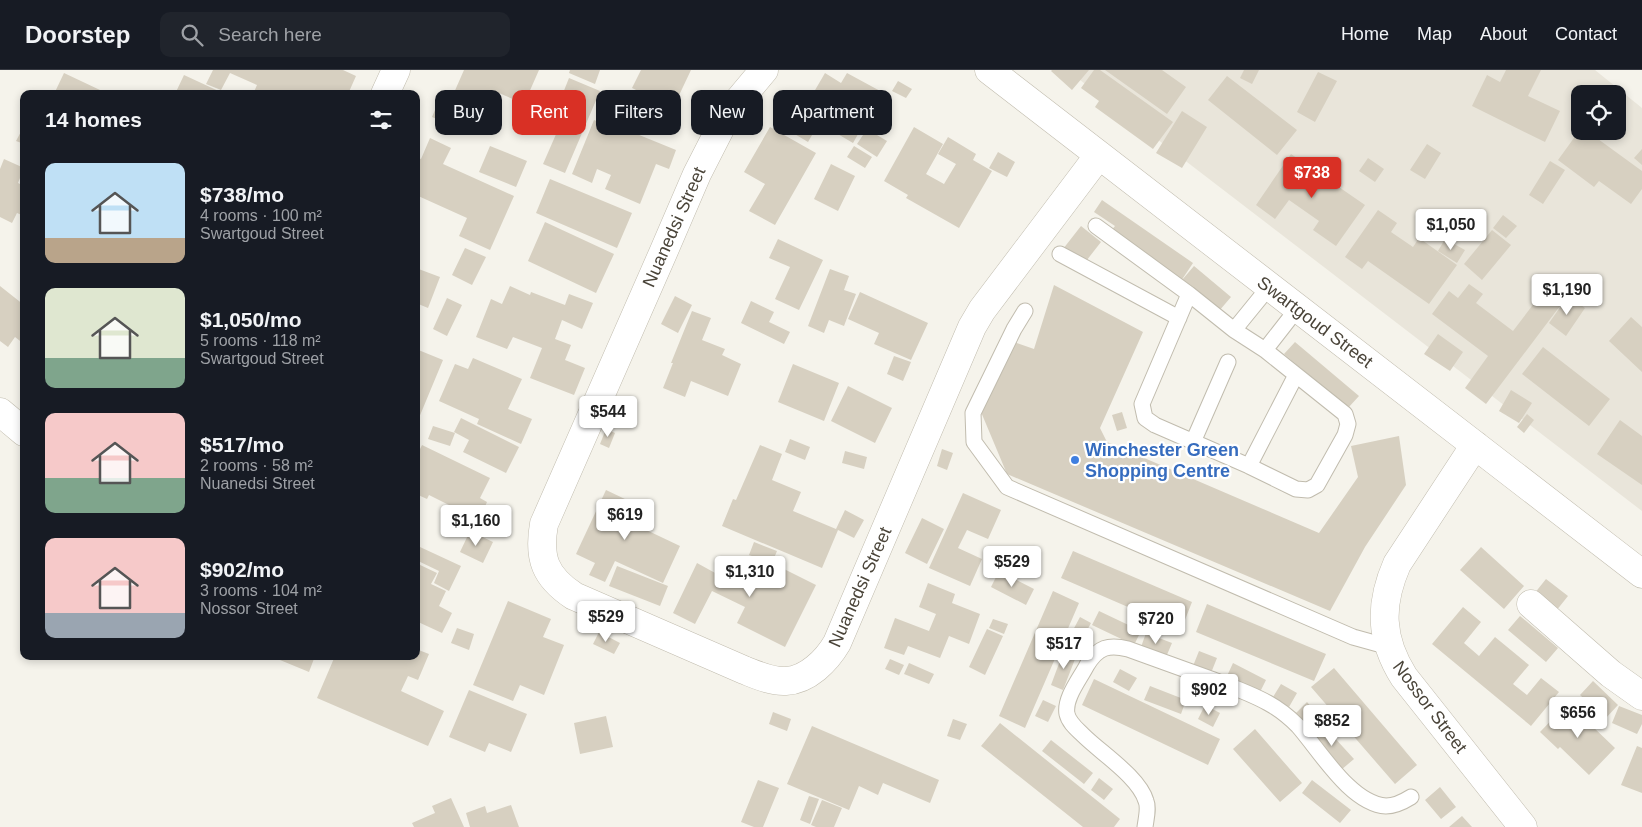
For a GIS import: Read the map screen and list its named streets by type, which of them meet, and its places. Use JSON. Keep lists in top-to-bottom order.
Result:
{
  "streets": {
    "street": ["Nuanedsi Street", "Swartgoud Street", "Nossor Street"]
  },
  "crossings": [
    ["Nuanedsi Street", "Swartgoud Street"],
    ["Swartgoud Street", "Nossor Street"]
  ],
  "places": ["Winchester Green Shopping Centre"],
  "page": {
    "header": "Doorstep",
    "search": "Search here",
    "nav": [
      "Home",
      "Map",
      "About",
      "Contact"
    ],
    "chip": [
      "Buy",
      "Rent",
      "Filters",
      "New",
      "Apartment"
    ],
    "heading": "14 homes",
    "list": [
      {
        "name": "$738/mo",
        "note": "4 rooms · 100 m² · Swartgoud Street"
      },
      {
        "name": "$1,050/mo",
        "note": "5 rooms · 118 m² · Swartgoud Street"
      },
      {
        "name": "$517/mo",
        "note": "2 rooms · 58 m² · Nuanedsi Street"
      },
      {
        "name": "$902/mo",
        "note": "3 rooms · 104 m² · Nossor Street"
      }
    ],
    "price": [
      "$738",
      "$1,050",
      "$1,190",
      "$544",
      "$619",
      "$1,160",
      "$529",
      "$1,310",
      "$529",
      "$720",
      "$517",
      "$902",
      "$656",
      "$852"
    ]
  }
}
